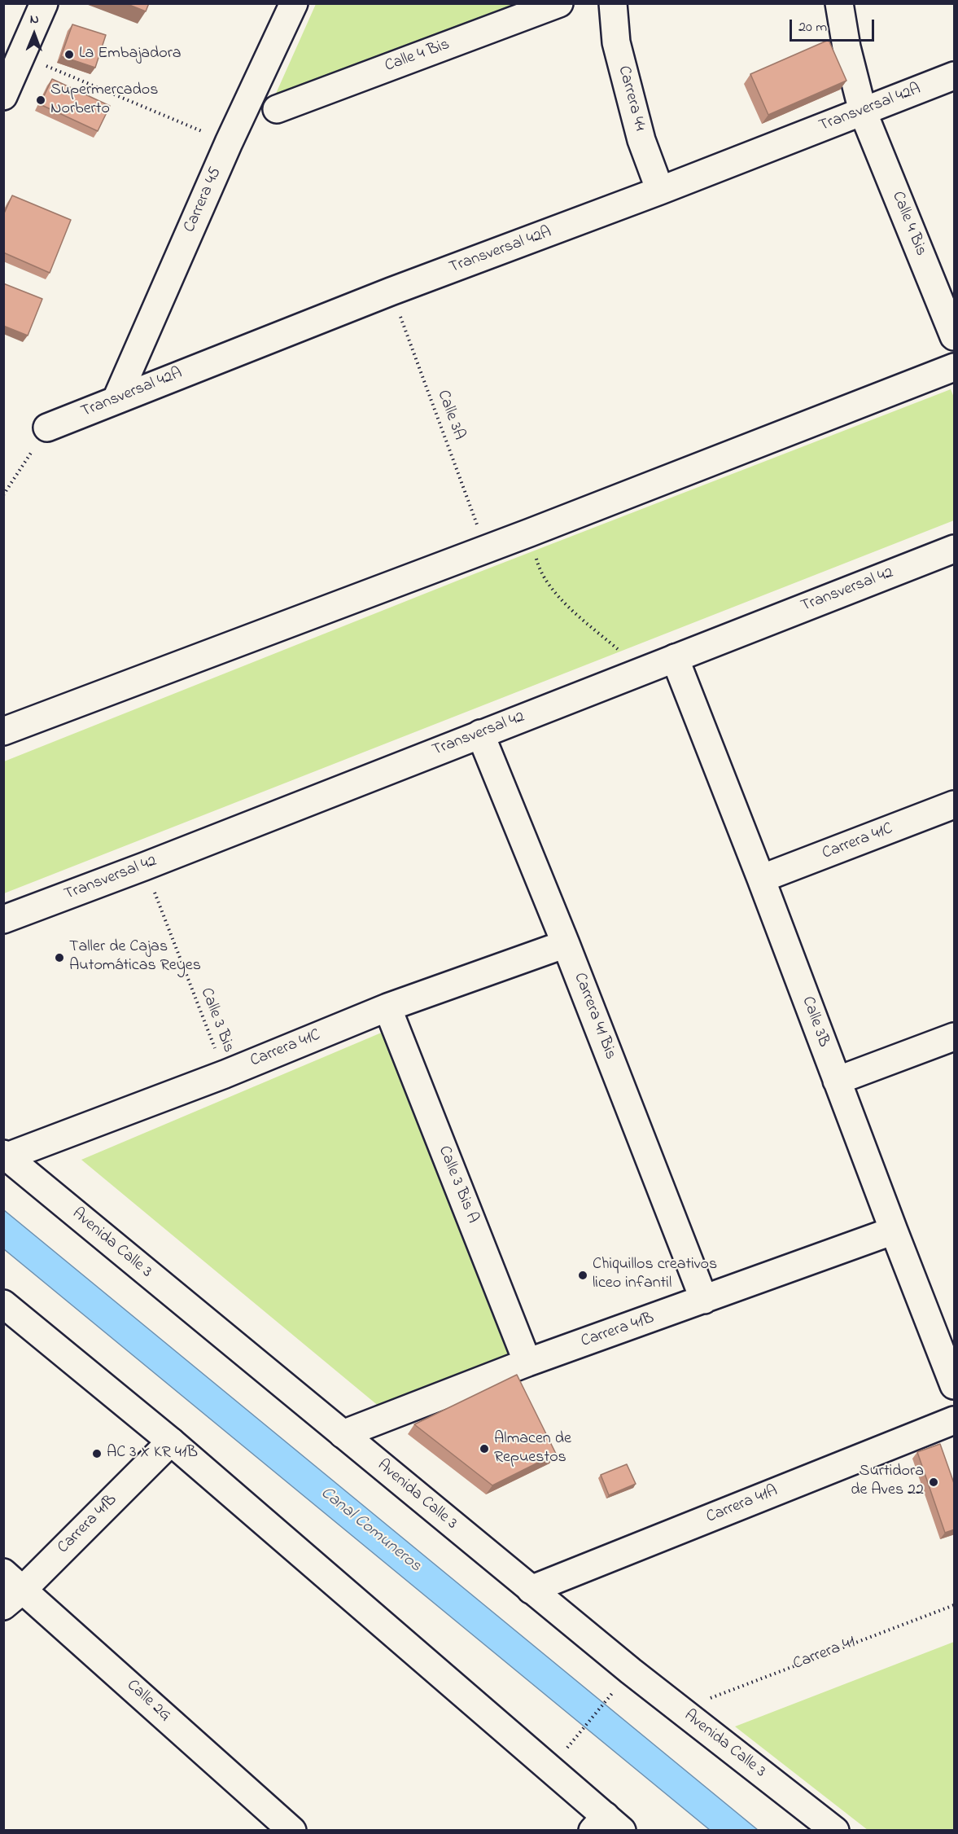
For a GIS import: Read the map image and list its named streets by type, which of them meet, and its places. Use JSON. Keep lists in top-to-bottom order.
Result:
{
  "streets": {
    "street": [
      "Calle 4 Bis",
      "Carrera 44",
      "Transversal 42A",
      "Carrera 45",
      "Transversal 42",
      "Carrera 41C",
      "Carrera 41 Bis",
      "Calle 3B",
      "Calle 3 Bis A",
      "Avenida Calle 3",
      "Carrera 41B",
      "Carrera 41A",
      "Calle 2G"
    ],
    "path": ["Calle 3A", "Calle 3 Bis", "Carrera 41"]
  },
  "crossings": [
    ["Calle 4 Bis", "Transversal 42A"],
    ["Carrera 44", "Transversal 42A"],
    ["Transversal 42A", "Carrera 45"],
    ["Transversal 42A", "Calle 3A"],
    ["Transversal 42", "Carrera 41 Bis"],
    ["Transversal 42", "Calle 3 Bis"],
    ["Transversal 42", "Calle 3B"],
    ["Carrera 41C", "Carrera 41 Bis"],
    ["Carrera 41C", "Calle 3 Bis"],
    ["Carrera 41C", "Calle 3B"],
    ["Carrera 41C", "Calle 3 Bis A"],
    ["Carrera 41C", "Avenida Calle 3"],
    ["Carrera 41 Bis", "Carrera 41B"],
    ["Calle 3B", "Carrera 41B"],
    ["Calle 3 Bis A", "Carrera 41B"],
    ["Avenida Calle 3", "Carrera 41B"],
    ["Avenida Calle 3", "Carrera 41A"],
    ["Carrera 41B", "Calle 2G"]
  ],
  "water": ["Canal Comuneros"],
  "places": [
    "La Embajadora",
    "Supermercados Norberto",
    "Taller de Cajas Automáticas Reyes",
    "Chiquillos creativos liceo infantil",
    "Almacen de Repuestos",
    "AC 3 X KR 41B",
    "Surtidora de Aves 22"
  ],
  "scale_bar": "20 m",
  "north": "top"
}
